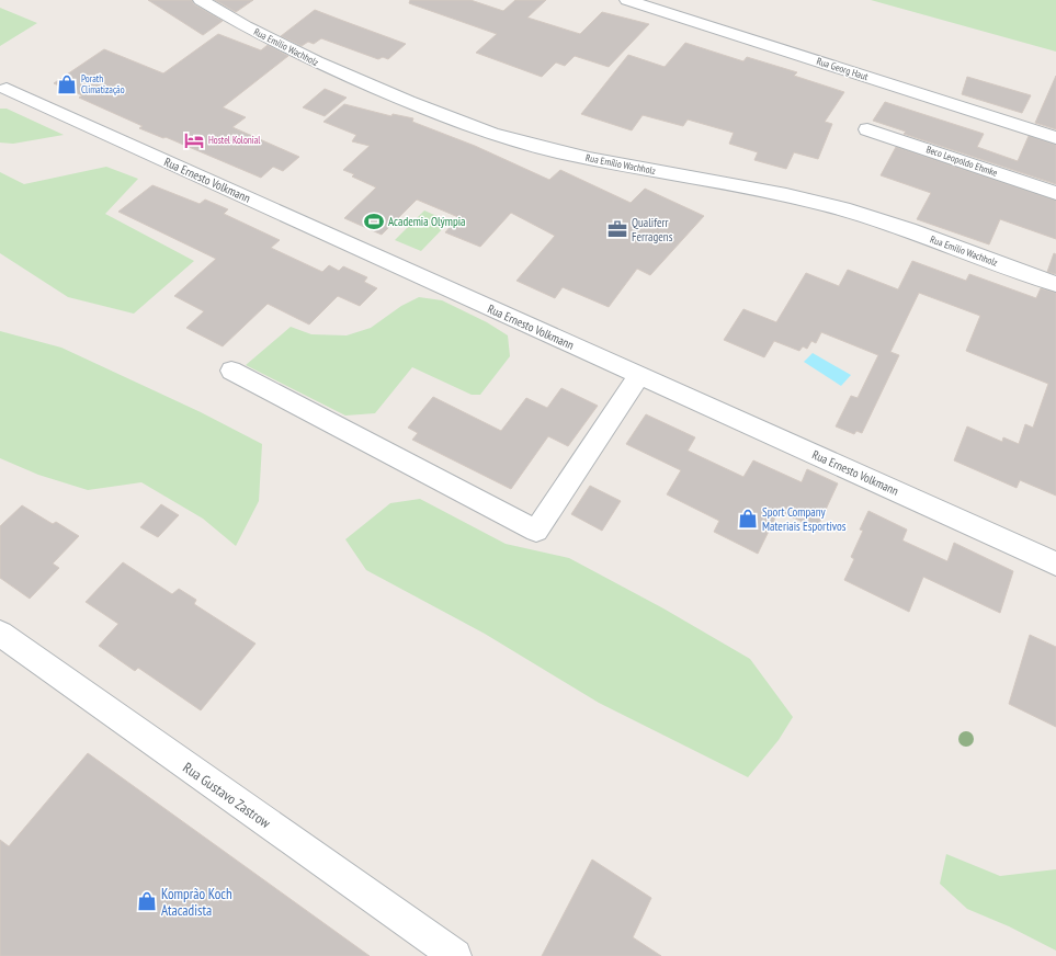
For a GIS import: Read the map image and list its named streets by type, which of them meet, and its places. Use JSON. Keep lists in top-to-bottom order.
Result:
{
  "streets": {
    "street": [
      "Rua Emílio Wachholz",
      "Rua Georg Haut",
      "Beco Leopoldo Ehmke",
      "Rua Ernesto Volkmann",
      "Rua Gustavo Zastrow"
    ]
  },
  "places": {
    "shop": ["Porath Climatização", "Sport Company Materiais Esportivos", "Komprão Koch Atacadista"],
    "hotel": ["Hostel Kolonial"],
    "sports": ["Academia Olýmpia"],
    "office": ["Qualiferr Ferragens"]
  }
}
